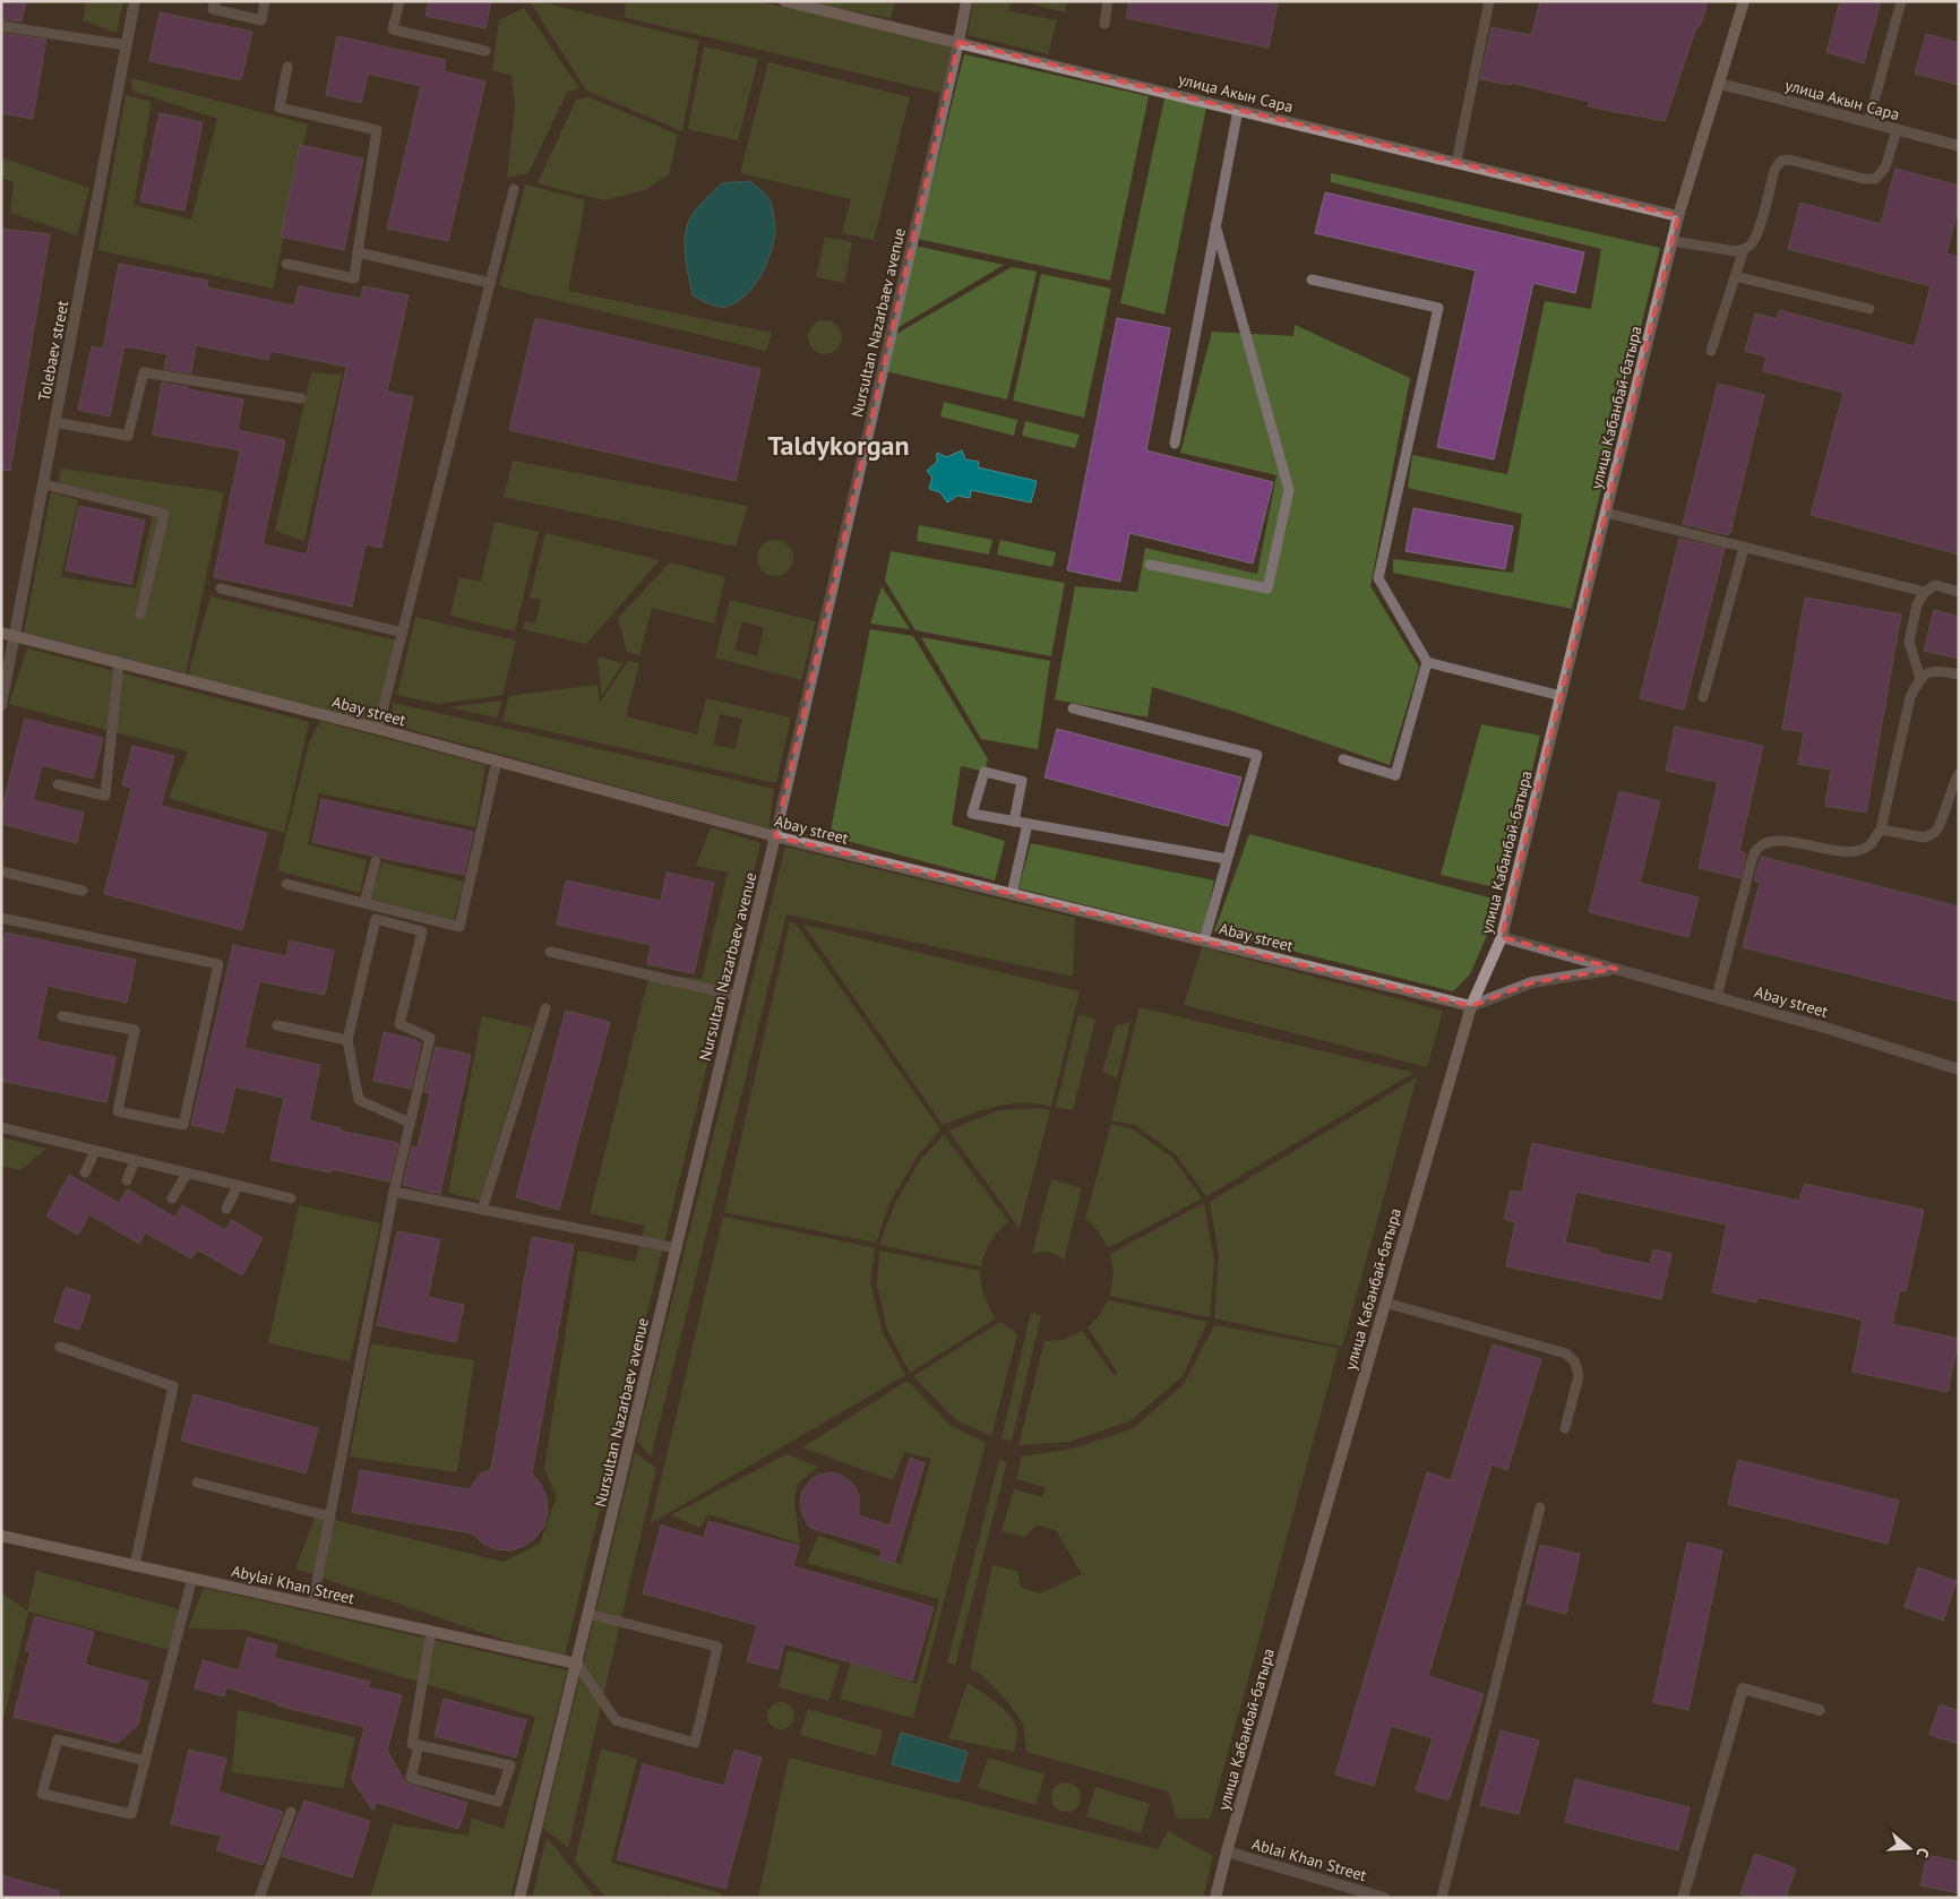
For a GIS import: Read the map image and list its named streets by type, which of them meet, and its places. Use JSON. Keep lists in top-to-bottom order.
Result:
{
  "streets": {
    "main road": [
      "улица Акын Сара",
      "Nursultan Nazarbaev avenue",
      "улица Кабанбай-батыра",
      "Abay street",
      "Abylai Khan Street"
    ],
    "street": ["Tolebaev street", "Ablai Khan Street"]
  },
  "crossings": [
    ["улица Акын Сара", "Nursultan Nazarbaev avenue"],
    ["улица Акын Сара", "улица Кабанбай-батыра"],
    ["Nursultan Nazarbaev avenue", "Abay street"],
    ["Nursultan Nazarbaev avenue", "Abylai Khan Street"],
    ["Tolebaev street", "Abay street"],
    ["улица Кабанбай-батыра", "Abay street"],
    ["улица Кабанбай-батыра", "Ablai Khan Street"]
  ],
  "districts": ["Taldykorgan"],
  "north": "right"
}
